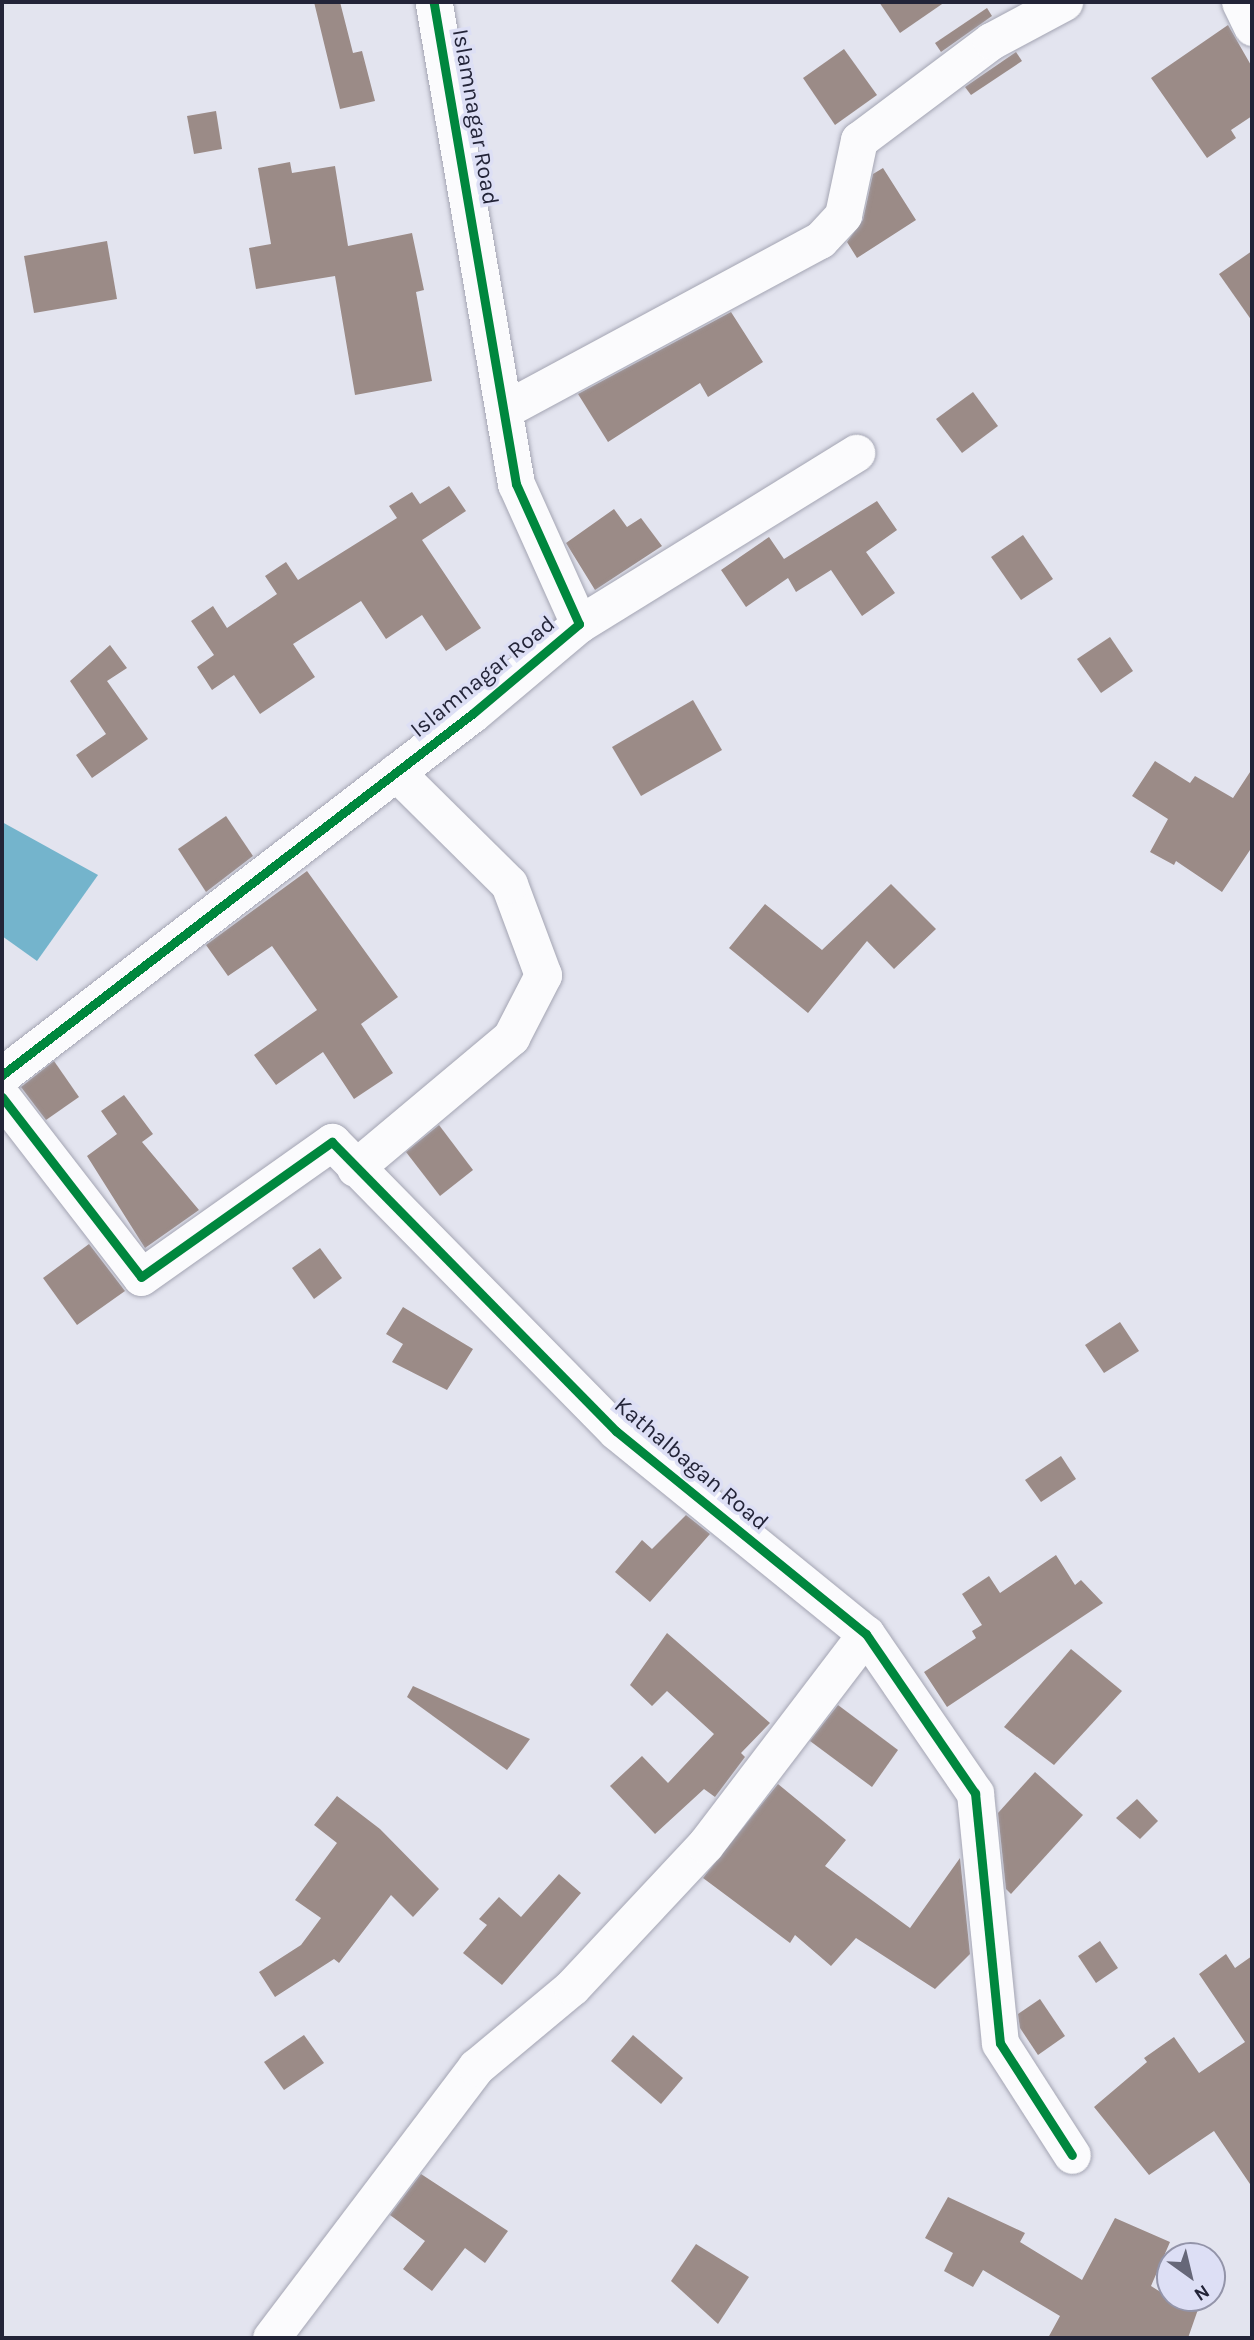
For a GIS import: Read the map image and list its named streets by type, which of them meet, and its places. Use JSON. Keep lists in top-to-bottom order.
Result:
{
  "streets": {
    "street": ["Islamnagar Road", "Kathalbagan Road"]
  },
  "north": "bottom right"
}
